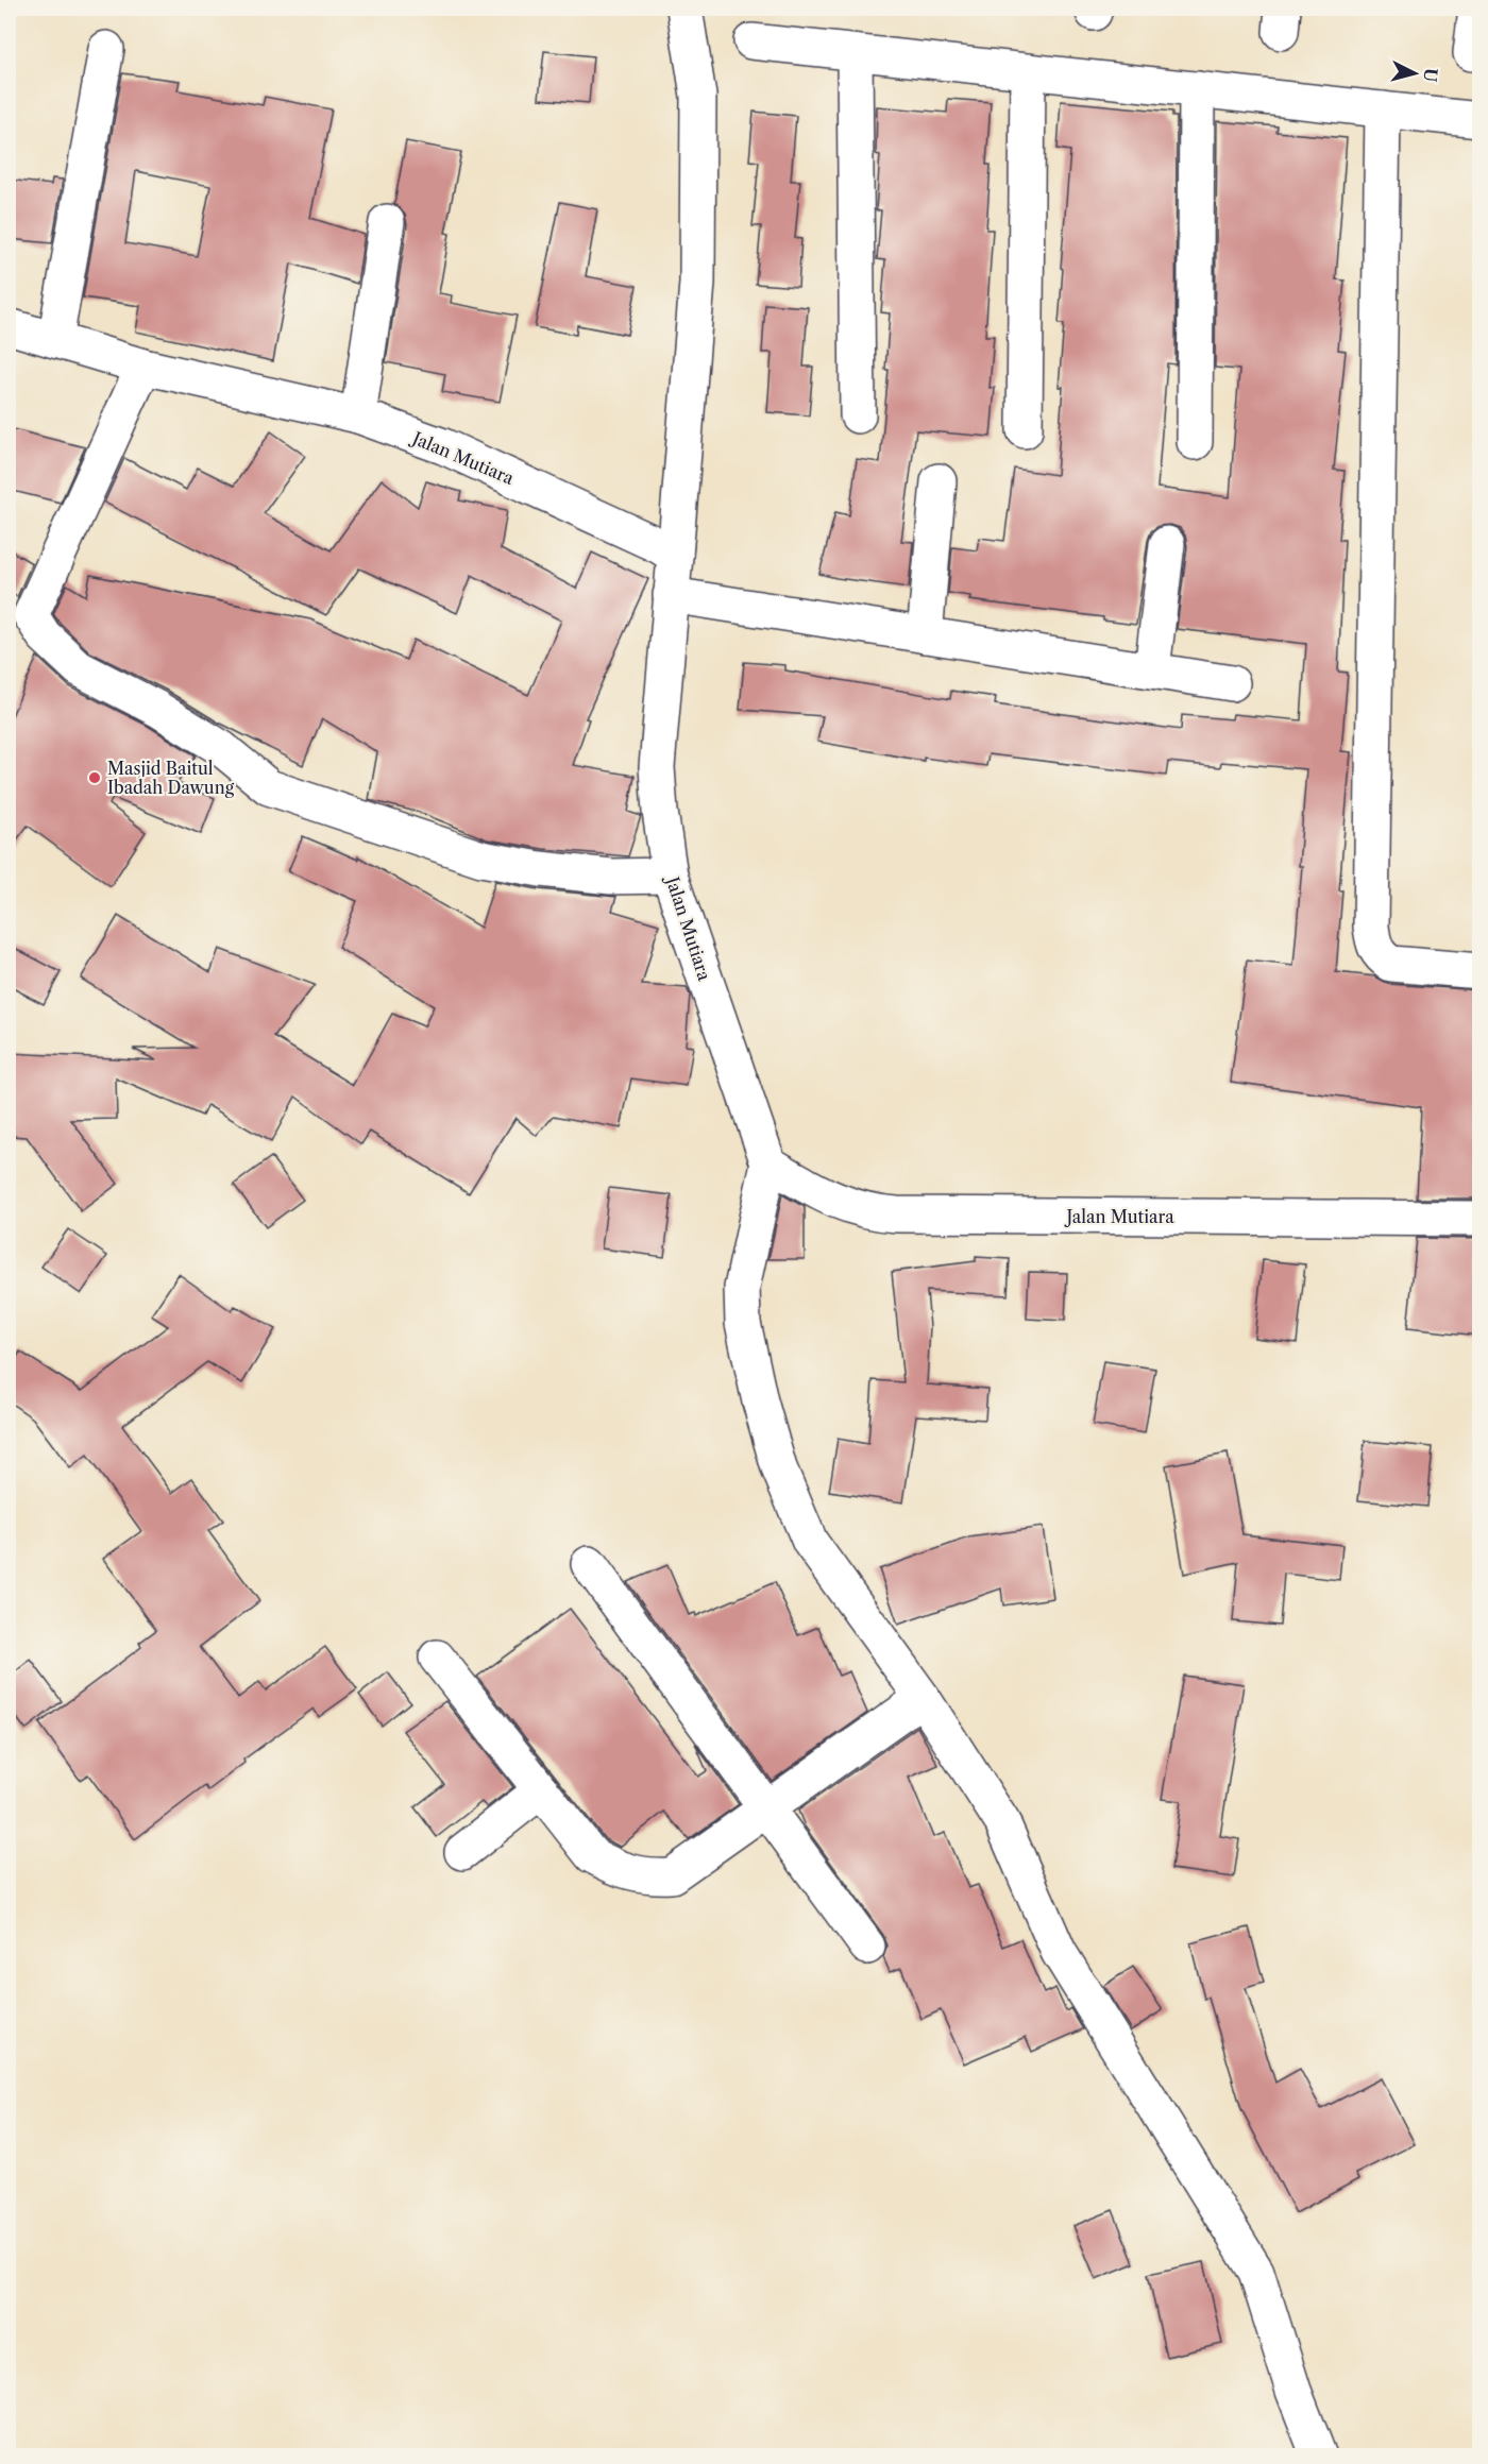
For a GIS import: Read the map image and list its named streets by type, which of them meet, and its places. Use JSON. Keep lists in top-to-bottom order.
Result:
{
  "streets": {
    "street": ["Jalan Mutiara"]
  },
  "places": ["Masjid Baitul Ibadah Dawung"],
  "north": "right"
}
